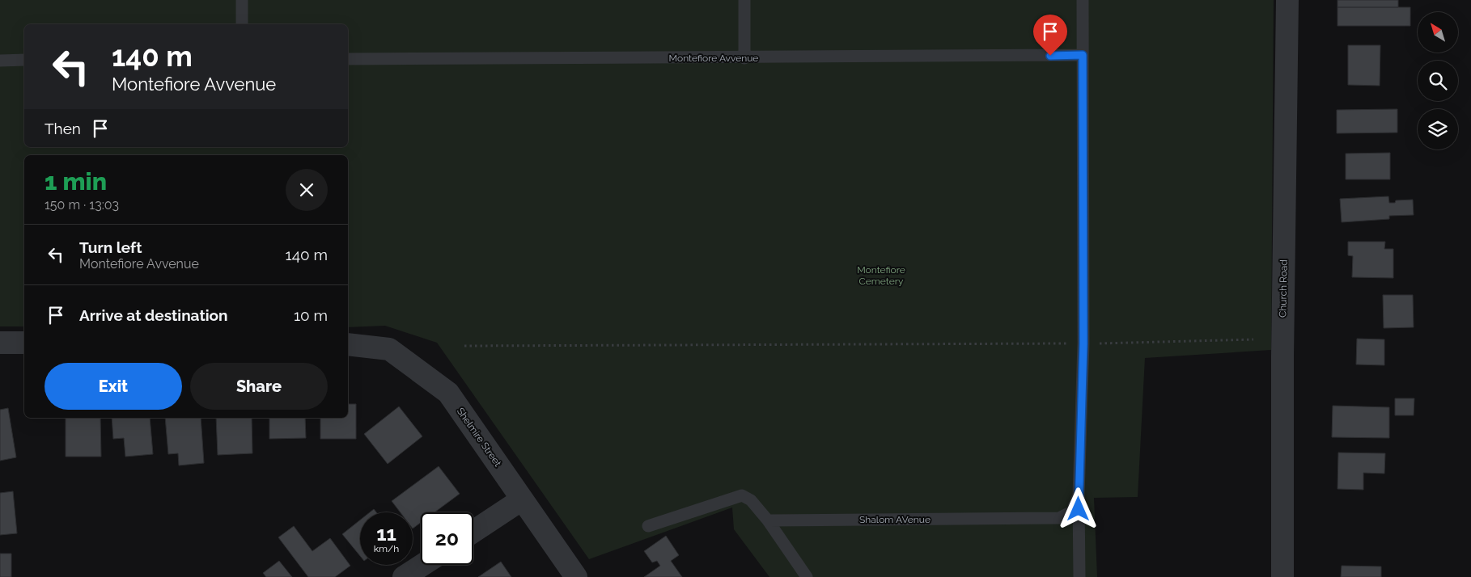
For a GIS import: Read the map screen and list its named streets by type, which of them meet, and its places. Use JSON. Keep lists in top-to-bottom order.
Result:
{
  "streets": {
    "street": ["Church Road", "Shelmire Street"],
    "lane": ["Montefiore Avvenue", "Shalom AVenue"]
  },
  "crossings": [
    ["Montefiore Avvenue", "Shalom AVenue"]
  ],
  "parks": ["Montefiore Cemetery"],
  "north": "top left",
  "page": {
    "turn": ["140 m", "Montefiore Avvenue"],
    "then": "Then",
    "heading": ["1 min", "150 m · 13:03"],
    "list": [
      {
        "name": "Turn left",
        "note": "Montefiore Avvenue",
        "value": "140 m"
      },
      {
        "name": "Arrive at destination",
        "value": "10 m"
      }
    ],
    "buttons": ["Exit", "Share"],
    "speed": "11 km/h",
    "limit": "20"
  }
}
